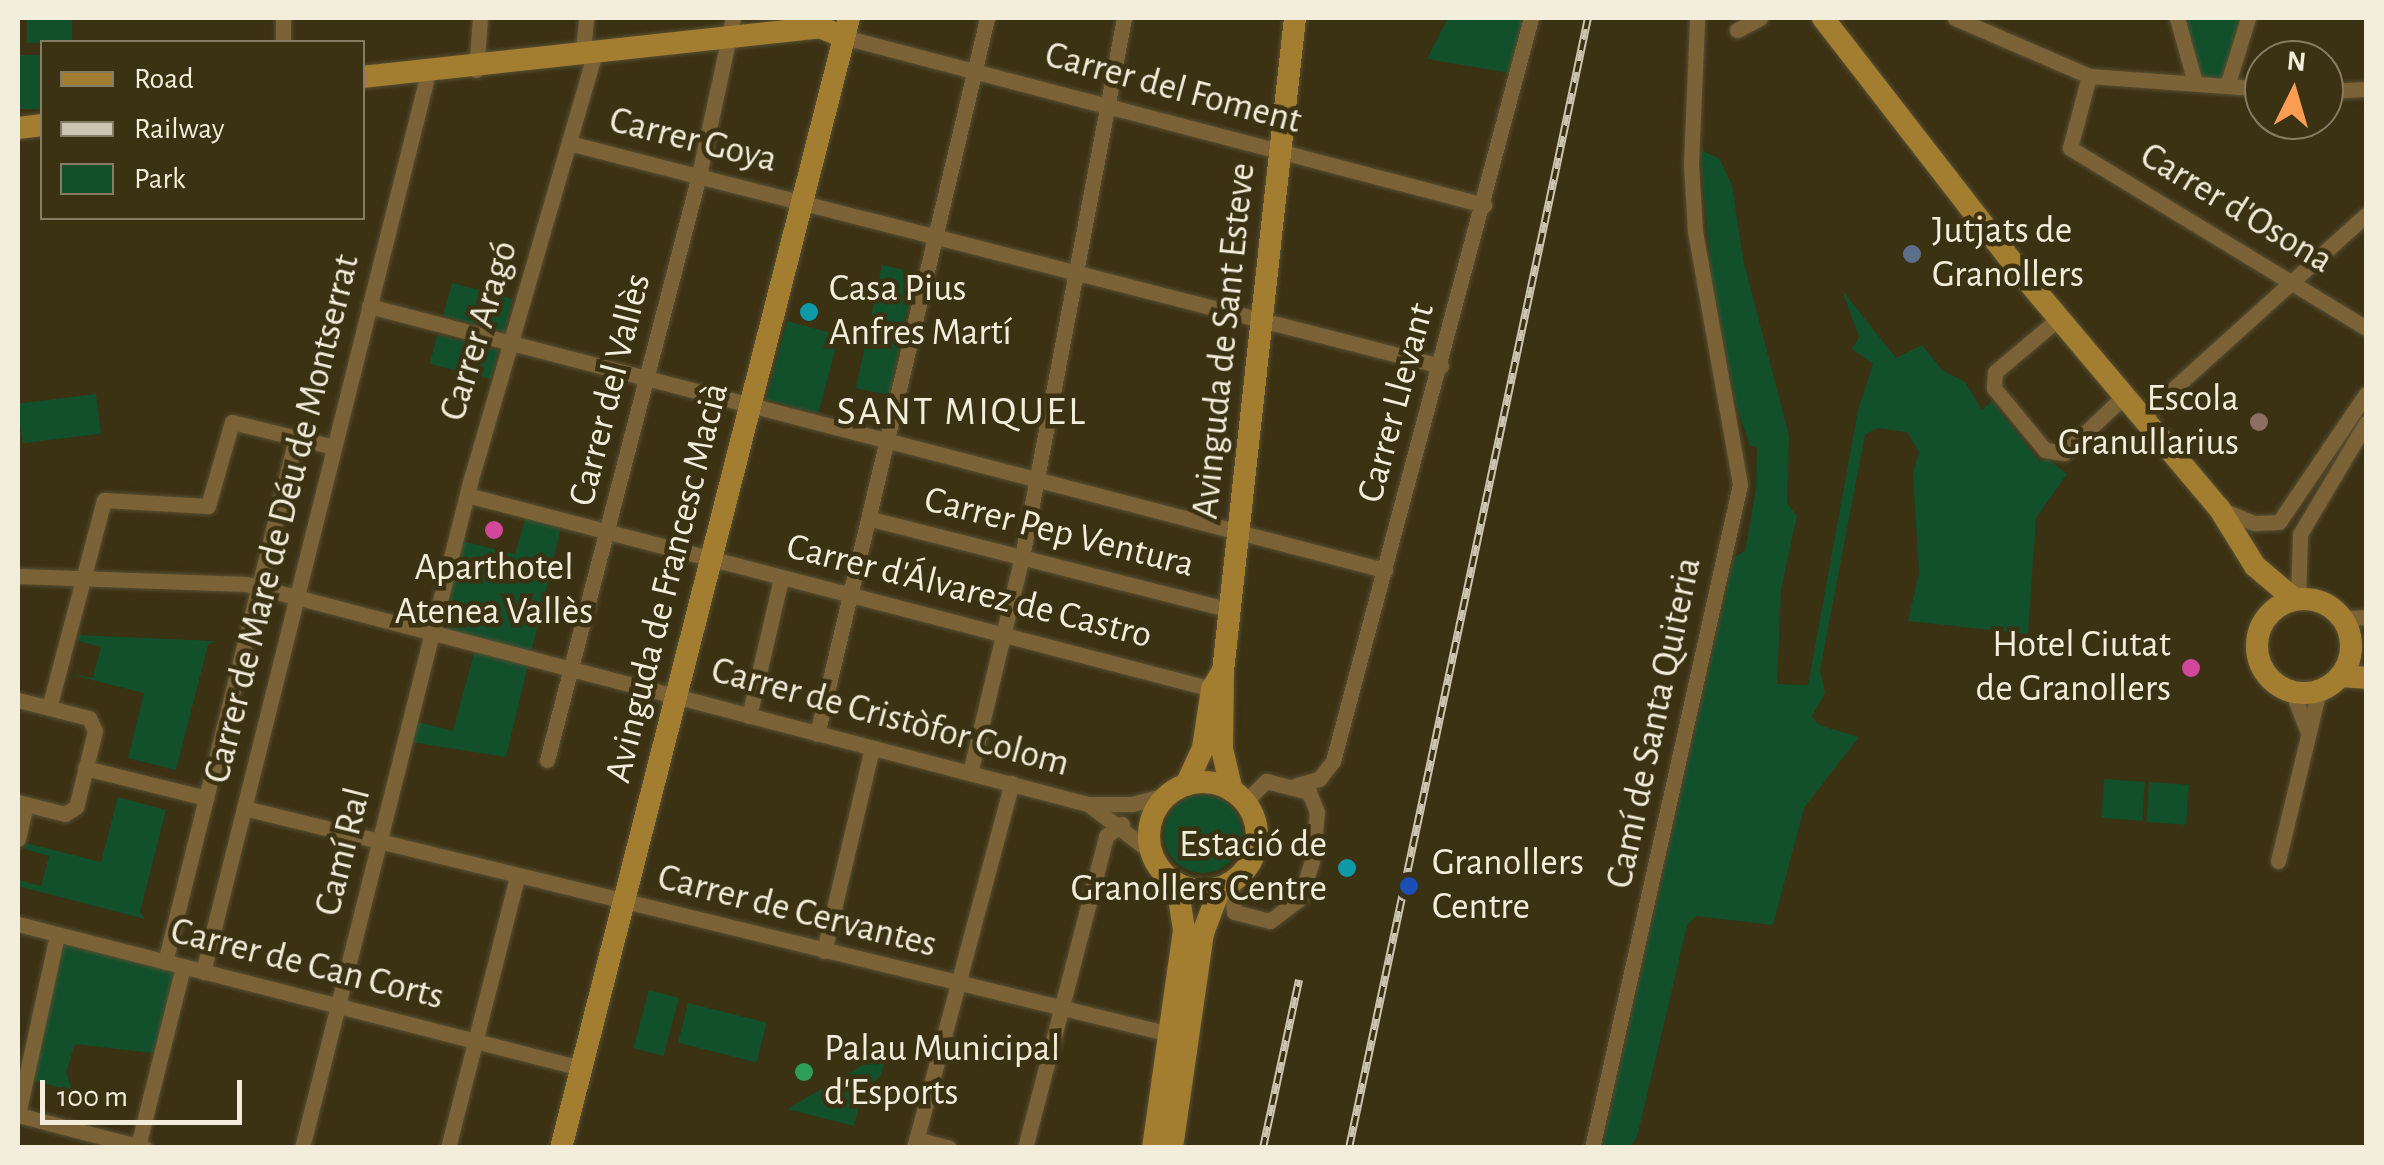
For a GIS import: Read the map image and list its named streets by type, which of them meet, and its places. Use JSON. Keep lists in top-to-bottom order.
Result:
{
  "streets": {
    "street": [
      "Carrer del Foment",
      "Carrer Goya",
      "Carrer d'Osona",
      "Carrer Aragó",
      "Avinguda de Sant Esteve",
      "Carrer del Vallès",
      "Carrer Llevant",
      "Carrer de Mare de Déu de Montserrat",
      "Carrer Pep Ventura",
      "Avinguda de Francesc Macià",
      "Carrer d'Álvarez de Castro",
      "Carrer de Cristòfor Colom",
      "Camí de Santa Quiteria",
      "Camí Ral",
      "Carrer de Cervantes",
      "Carrer de Can Corts"
    ]
  },
  "crossings": [
    ["Carrer del Foment", "Avinguda de Sant Esteve"],
    ["Carrer del Foment", "Carrer Llevant"],
    ["Carrer del Foment", "Avinguda de Francesc Macià"],
    ["Carrer Goya", "Carrer Aragó"],
    ["Carrer Goya", "Avinguda de Sant Esteve"],
    ["Carrer Goya", "Carrer del Vallès"],
    ["Carrer Goya", "Carrer Llevant"],
    ["Carrer Goya", "Avinguda de Francesc Macià"],
    ["Carrer Aragó", "Carrer d'Álvarez de Castro"],
    ["Carrer Aragó", "Carrer de Cristòfor Colom"],
    ["Carrer Aragó", "Camí Ral"],
    ["Avinguda de Sant Esteve", "Carrer Llevant"],
    ["Avinguda de Sant Esteve", "Carrer Pep Ventura"],
    ["Avinguda de Sant Esteve", "Carrer d'Álvarez de Castro"],
    ["Avinguda de Sant Esteve", "Carrer de Cristòfor Colom"],
    ["Carrer del Vallès", "Carrer d'Álvarez de Castro"],
    ["Carrer del Vallès", "Carrer de Cristòfor Colom"],
    ["Carrer Llevant", "Carrer de Cristòfor Colom"],
    ["Carrer de Mare de Déu de Montserrat", "Carrer de Cristòfor Colom"],
    ["Carrer de Mare de Déu de Montserrat", "Carrer de Cervantes"],
    ["Carrer de Mare de Déu de Montserrat", "Carrer de Can Corts"],
    ["Avinguda de Francesc Macià", "Carrer d'Álvarez de Castro"],
    ["Avinguda de Francesc Macià", "Carrer de Cristòfor Colom"],
    ["Avinguda de Francesc Macià", "Carrer de Cervantes"],
    ["Avinguda de Francesc Macià", "Carrer de Can Corts"],
    ["Carrer de Cristòfor Colom", "Camí Ral"],
    ["Camí Ral", "Carrer de Cervantes"],
    ["Camí Ral", "Carrer de Can Corts"]
  ],
  "districts": ["SANT MIQUEL"],
  "places": [
    "Jutjats de Granollers",
    "Casa Pius Anfres Martí",
    "Escola Granullarius",
    "Aparthotel Atenea Vallès",
    "Hotel Ciutat de Granollers",
    "Estació de Granollers Centre",
    "Granollers Centre",
    "Palau Municipal d'Esports"
  ],
  "legend": ["Road", "Railway", "Park"],
  "scale_bar": "100 m",
  "north": "top"
}
